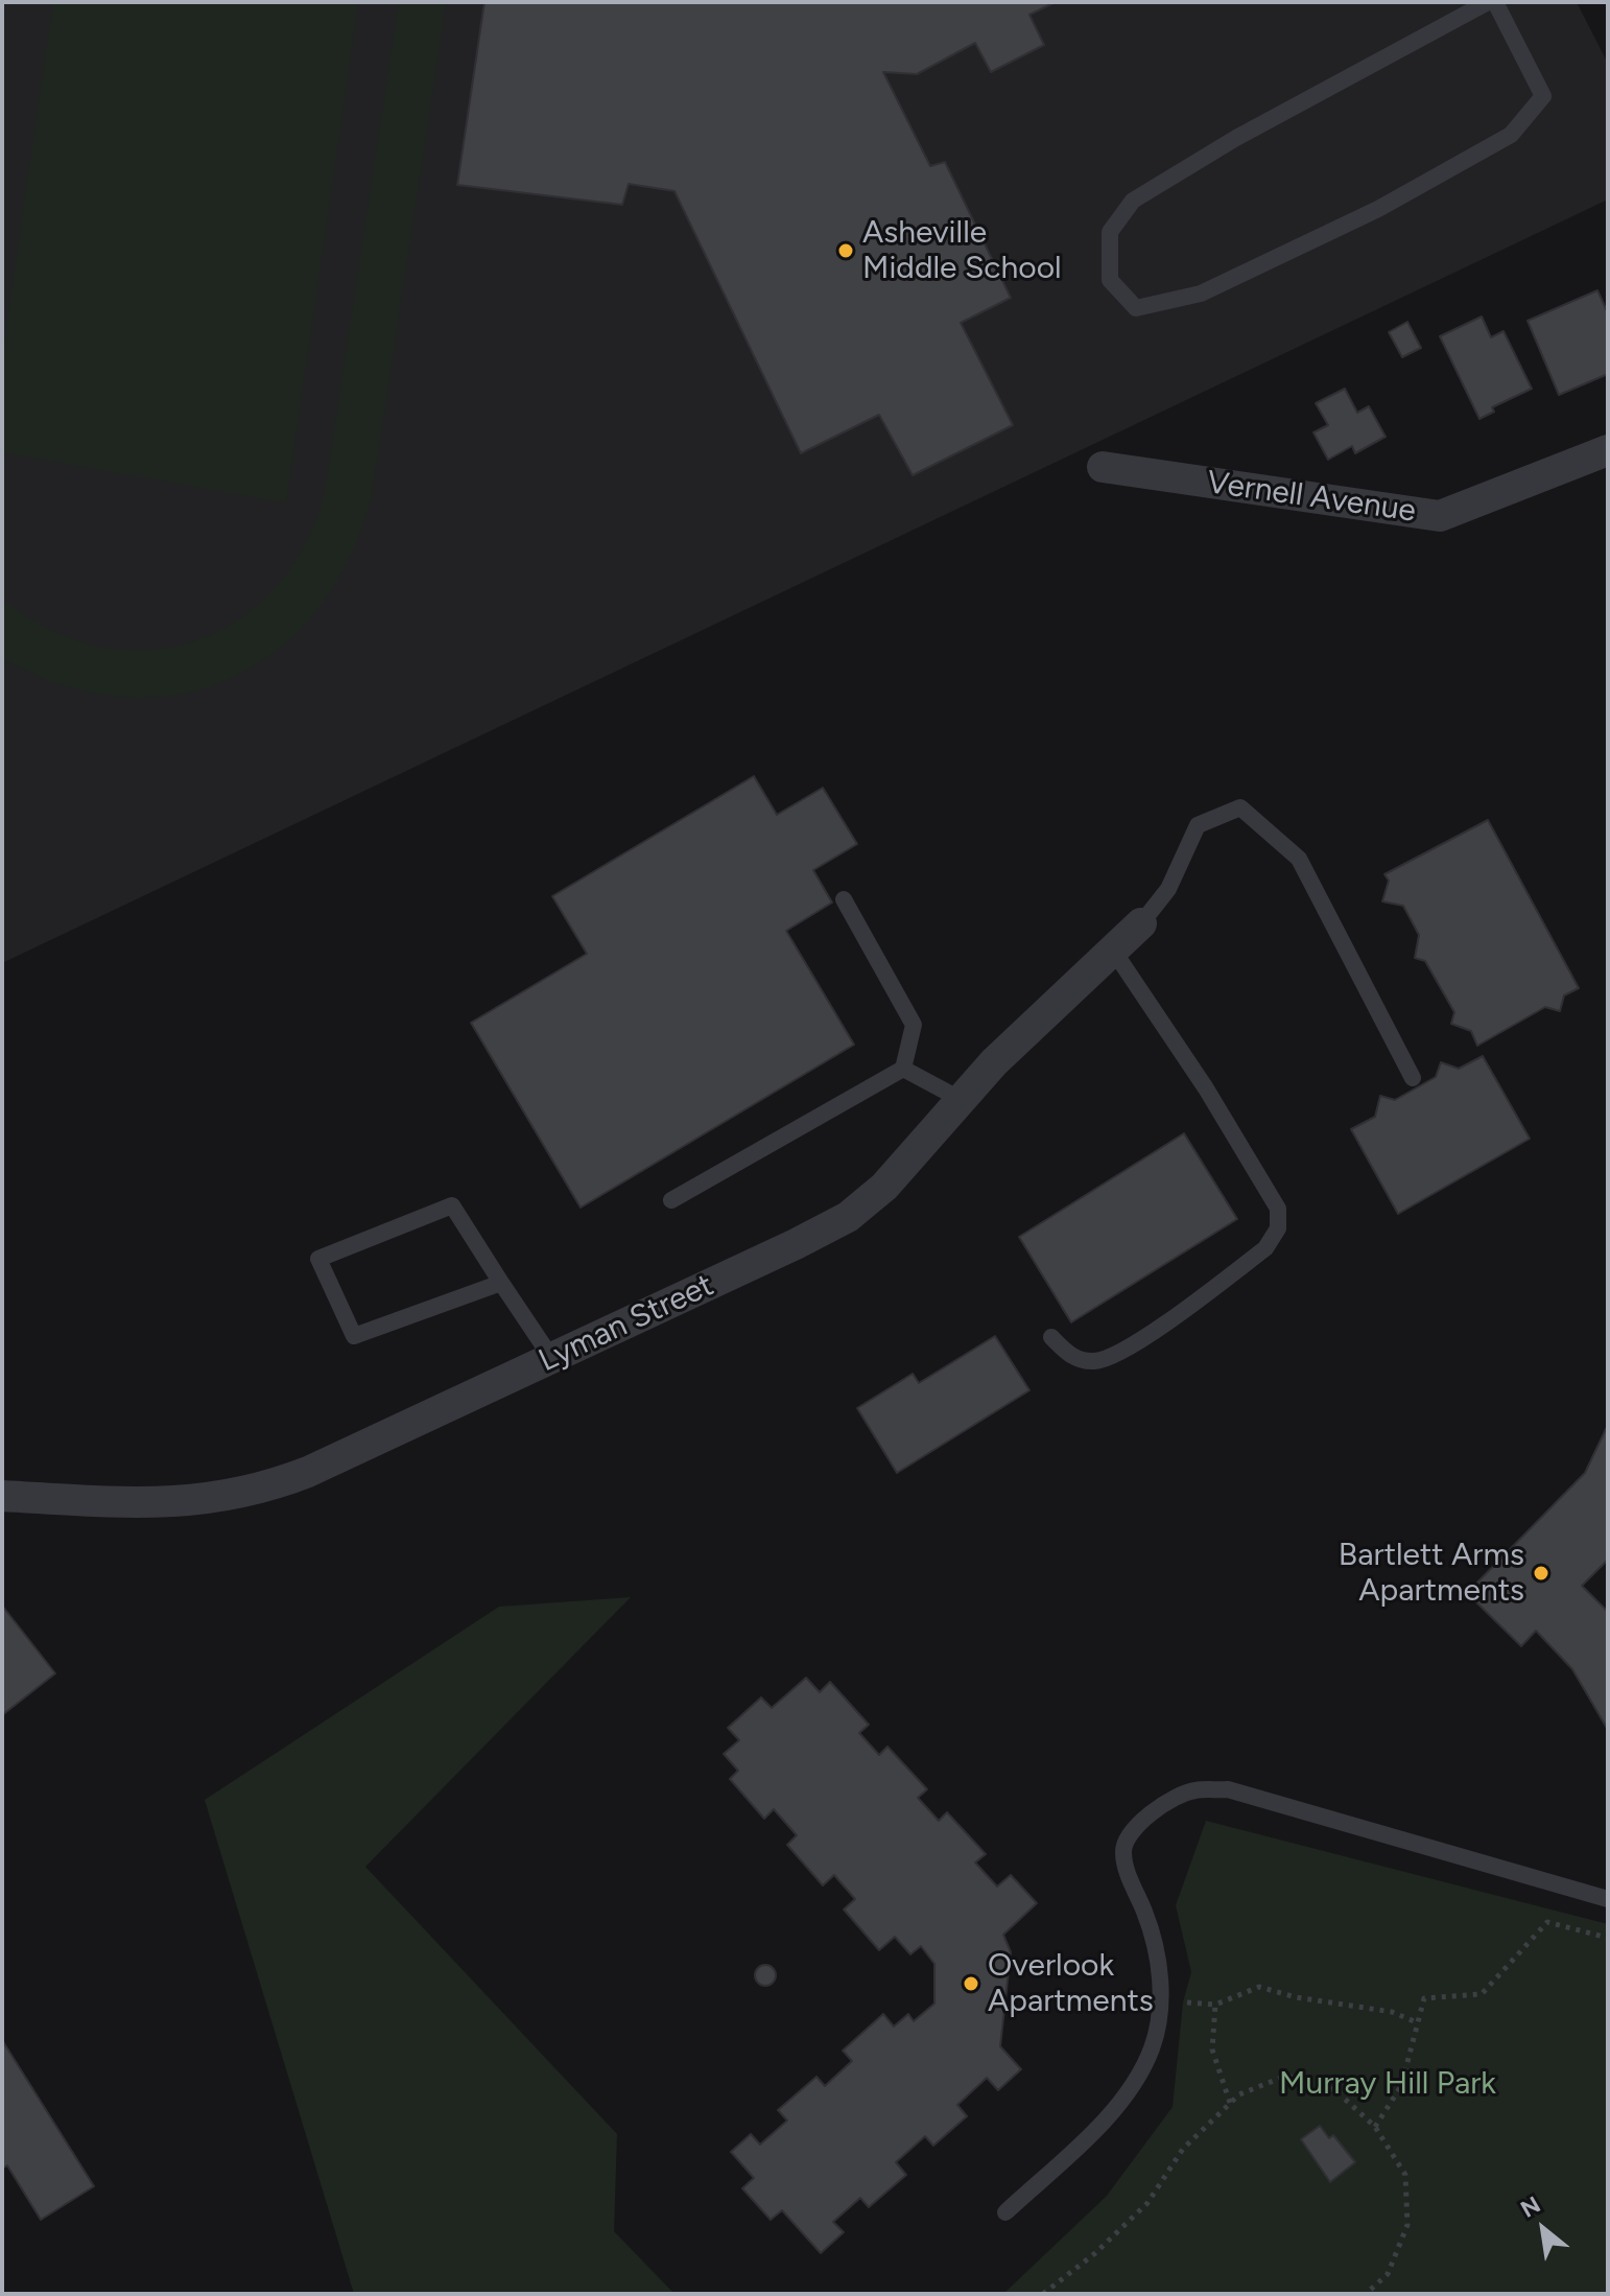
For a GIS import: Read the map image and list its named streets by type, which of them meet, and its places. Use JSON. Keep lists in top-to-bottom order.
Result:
{
  "streets": {
    "street": ["Vernell Avenue", "Lyman Street"]
  },
  "parks": ["Murray Hill Park"],
  "places": ["Asheville Middle School", "Bartlett Arms Apartments", "Overlook Apartments"],
  "north": "top left"
}
